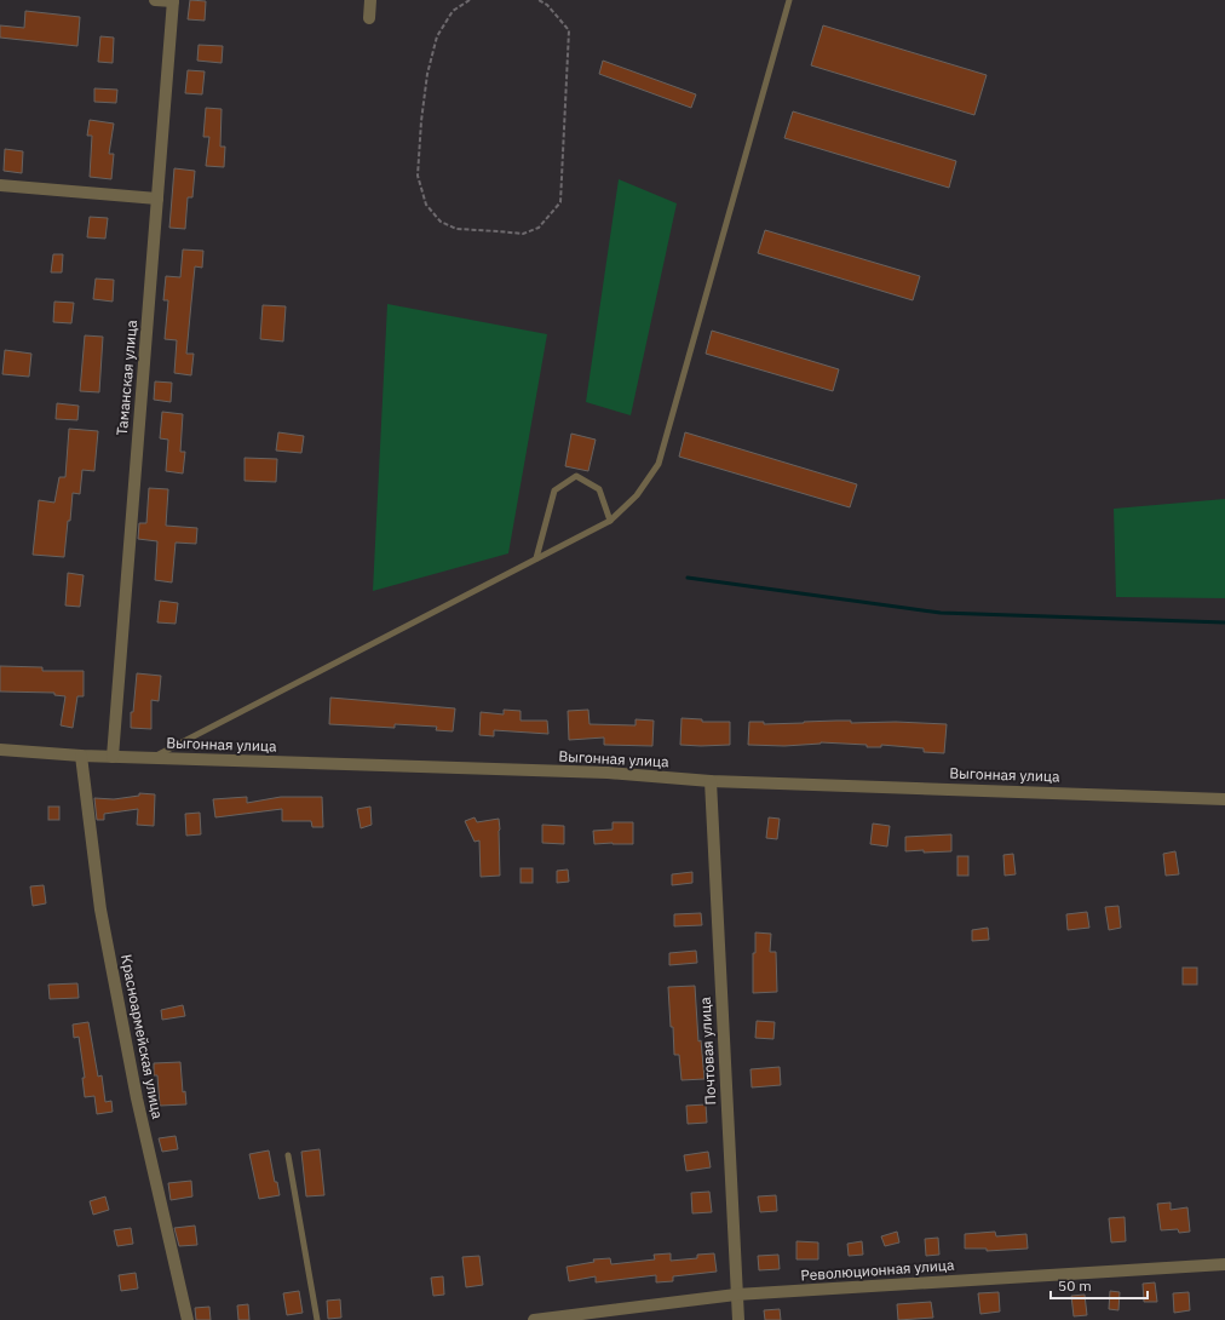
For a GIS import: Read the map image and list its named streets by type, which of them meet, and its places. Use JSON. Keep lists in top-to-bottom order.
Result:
{
  "streets": {
    "street": [
      "Таманская улица",
      "Выгонная улица",
      "Красноармейская улица",
      "Почтовая улица",
      "Революционная улица"
    ]
  },
  "crossings": [
    ["Таманская улица", "Выгонная улица"],
    ["Выгонная улица", "Красноармейская улица"],
    ["Выгонная улица", "Почтовая улица"],
    ["Почтовая улица", "Революционная улица"]
  ],
  "scale_bar": "50 m"
}
